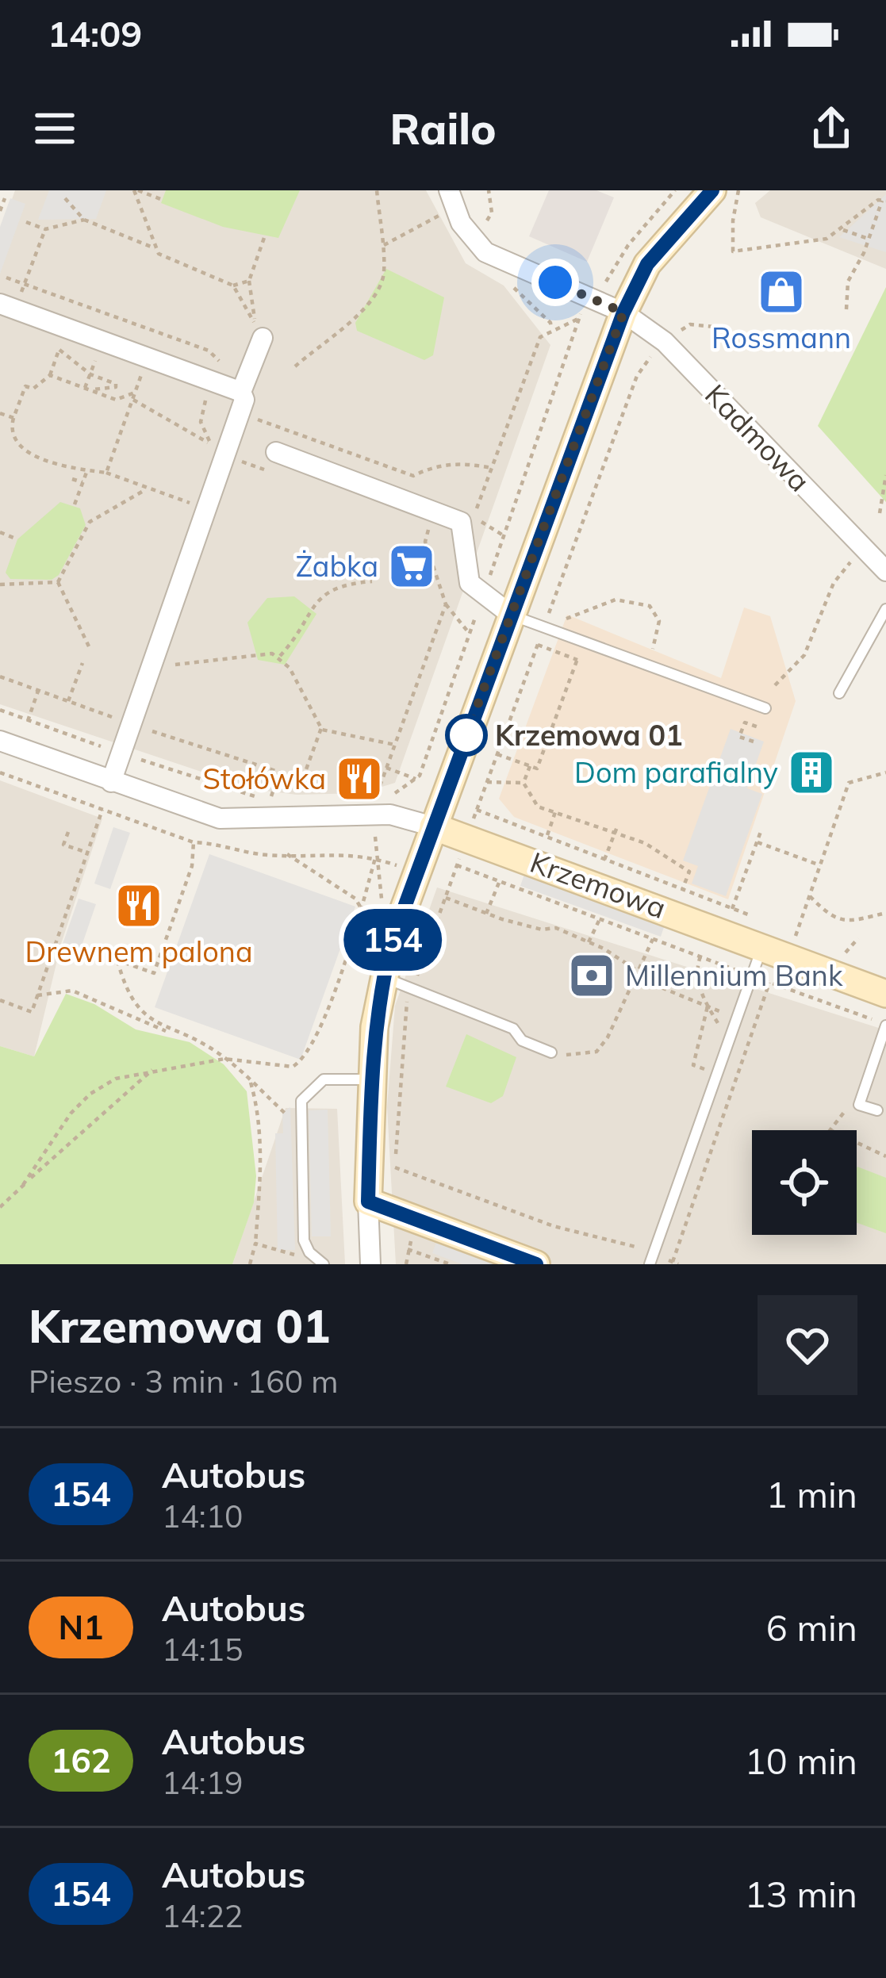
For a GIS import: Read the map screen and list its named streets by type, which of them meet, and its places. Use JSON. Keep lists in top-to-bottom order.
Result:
{
  "streets": {
    "street": ["Kadmowa", "Krzemowa"]
  },
  "places": {
    "shop": ["Rossmann"],
    "supermarket": ["Żabka"],
    "other": ["Krzemowa 01"],
    "building": ["Dom parafialny"],
    "restaurant": ["Stołówka", "Drewnem palona"],
    "bank": ["Millennium Bank"]
  },
  "lines": ["bus line 154"],
  "page": {
    "status": "14:09",
    "header": "Railo",
    "on_map": "154",
    "heading": ["Krzemowa 01", "Pieszo · 3 min · 160 m"],
    "list": [
      {
        "mark": "154",
        "name": "Autobus",
        "note": "14:10",
        "value": "1 min"
      },
      {
        "mark": "N1",
        "name": "Autobus",
        "note": "14:15",
        "value": "6 min"
      },
      {
        "mark": "162",
        "name": "Autobus",
        "note": "14:19",
        "value": "10 min"
      },
      {
        "mark": "154",
        "name": "Autobus",
        "note": "14:22",
        "value": "13 min"
      }
    ]
  }
}
